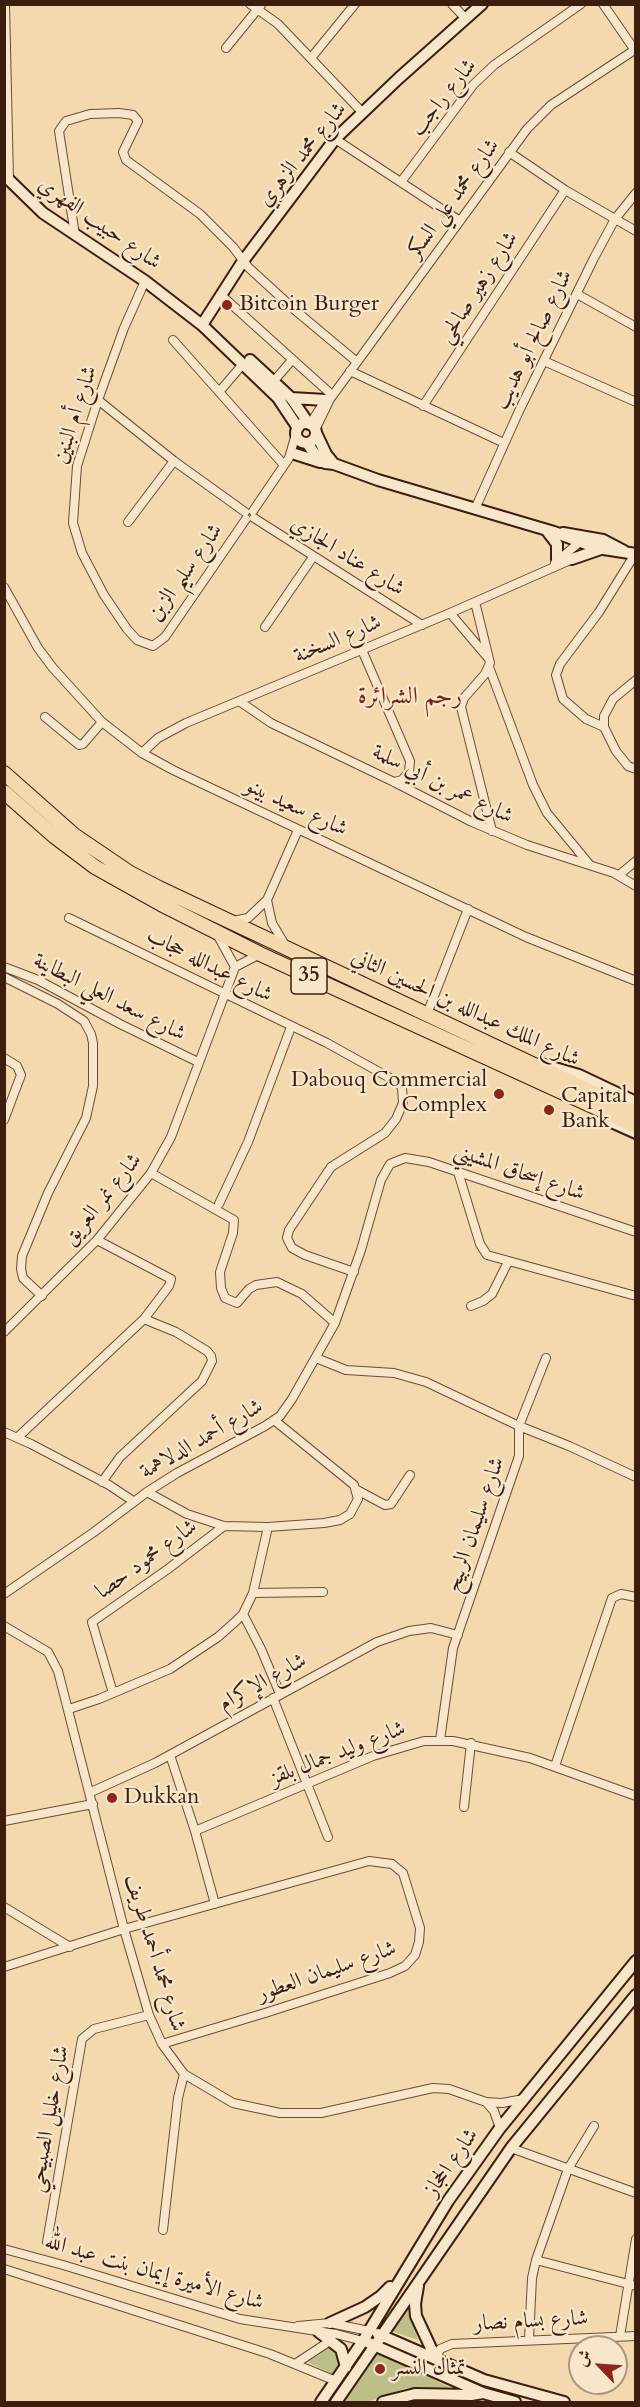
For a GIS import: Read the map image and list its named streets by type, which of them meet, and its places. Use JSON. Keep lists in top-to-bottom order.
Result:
{
  "streets": {
    "highway": ["35", "شارع الملك عبدالله بن الحسين الثاني"],
    "main road": ["شارع محمد الزهري", "شارع حبيب الفهري", "شارع الحجاز"],
    "street": [
      "شارع راجب",
      "شارع محمد علي السكر",
      "شارع زهير صالحي",
      "شارع صالح أبو هديب",
      "شارع أم البنين",
      "شارع عناد الجازي",
      "شارع سليم الزبن",
      "شارع السخنة",
      "شارع عمر بن أبي سلمة",
      "شارع سعيد بينو",
      "شارع عبدالله حجاب",
      "شارع سعد العلي البطاينة",
      "شارع إسحاق المشيني",
      "شارع نمر العريق",
      "شارع أحمد الدلاهمة",
      "شارع سليمان الربيح",
      "شارع محمود حصا",
      "شارع الإكرام",
      "شارع وليد جمال بلقز",
      "شارع محمد أحمد طريف",
      "شارع سليمان العطور",
      "شارع خليل الصبيحي",
      "شارع الأميرة إيمان بنت عبد الله",
      "شارع بسام نصار"
    ]
  },
  "crossings": [
    ["شارع محمد الزهري", "شارع حبيب الفهري"],
    ["شارع محمد علي السكر", "شارع حبيب الفهري"],
    ["شارع محمد علي السكر", "شارع سليم الزبن"],
    ["شارع حبيب الفهري", "شارع أم البنين"],
    ["شارع حبيب الفهري", "شارع سليم الزبن"],
    ["شارع أم البنين", "شارع عناد الجازي"],
    ["شارع أم البنين", "شارع سليم الزبن"],
    ["شارع عناد الجازي", "شارع سليم الزبن"],
    ["شارع عناد الجازي", "شارع السخنة"],
    ["شارع السخنة", "شارع عمر بن أبي سلمة"],
    ["شارع السخنة", "شارع سعيد بينو"],
    ["شارع عبدالله حجاب", "شارع نمر العريق"],
    ["شارع عبدالله حجاب", "شارع أحمد الدلاهمة"],
    ["شارع سعد العلي البطاينة", "شارع نمر العريق"],
    ["شارع إسحاق المشيني", "شارع أحمد الدلاهمة"],
    ["شارع سليمان الربيح", "شارع الإكرام"],
    ["شارع سليمان الربيح", "شارع وليد جمال بلقز"],
    ["شارع الإكرام", "شارع محمد أحمد طريف"],
    ["شارع محمد أحمد طريف", "شارع سليمان العطور"],
    ["شارع محمد أحمد طريف", "شارع خليل الصبيحي"],
    ["شارع محمد أحمد طريف", "شارع الحجاز"],
    ["شارع الحجاز", "شارع الأميرة إيمان بنت عبد الله"]
  ],
  "districts": ["رجم الشرائرة"],
  "places": [
    "Bitcoin Burger",
    "Dabouq Commercial Complex",
    "Capital Bank",
    "Dukkan",
    "تمثال النسر"
  ],
  "north": "top left"
}
